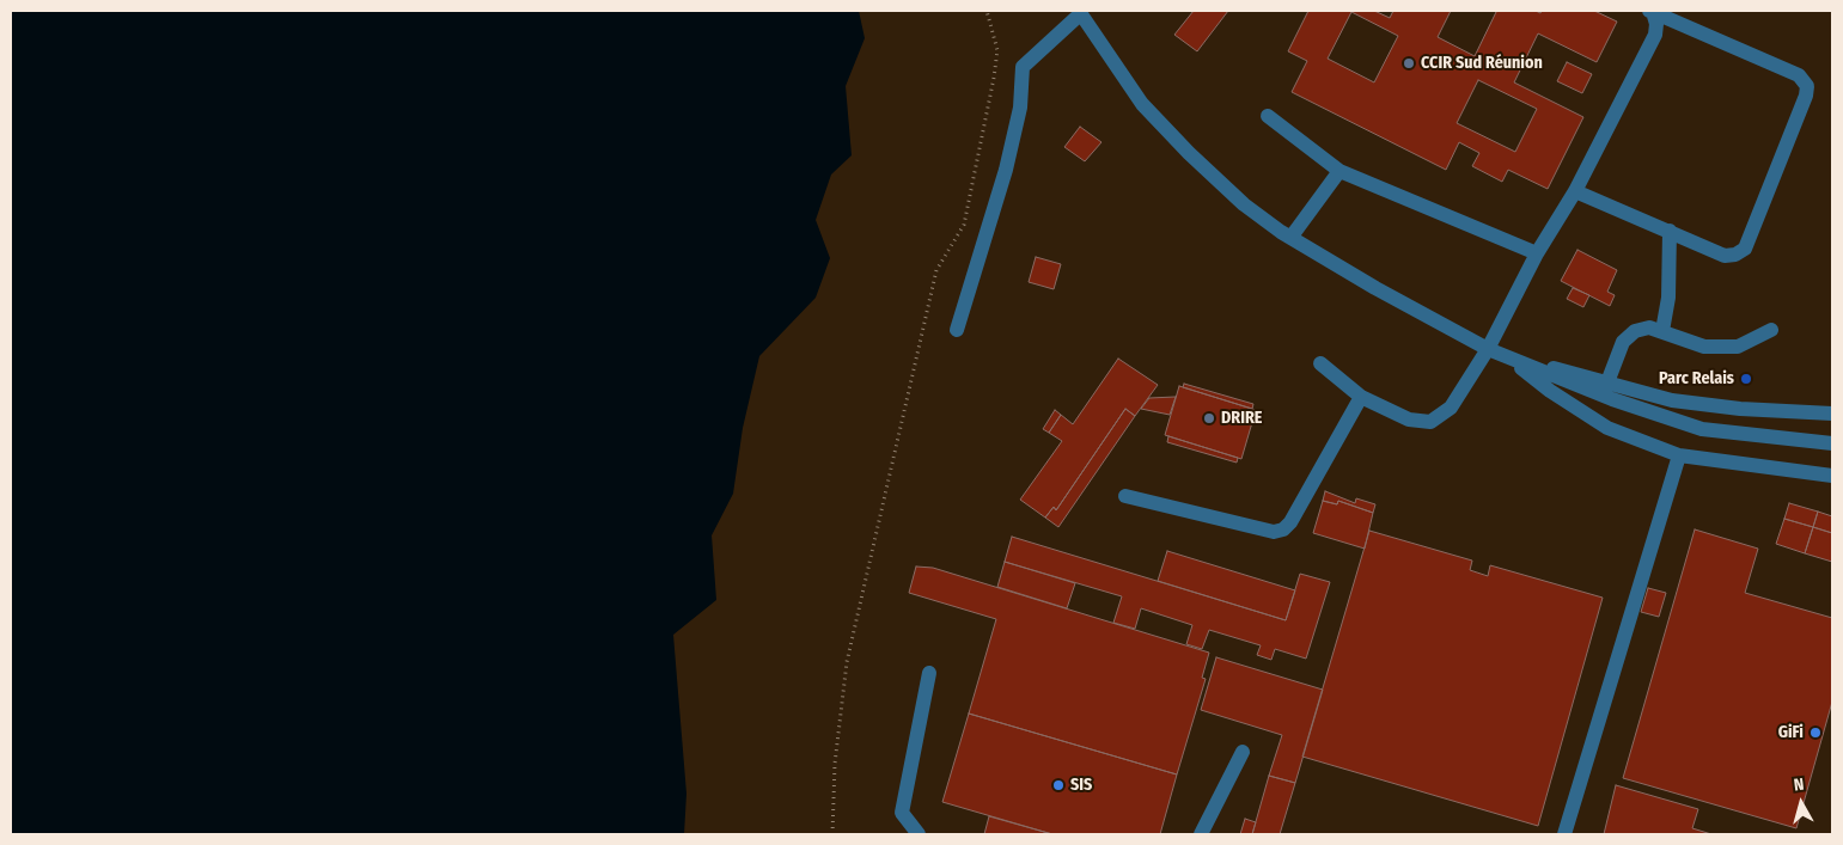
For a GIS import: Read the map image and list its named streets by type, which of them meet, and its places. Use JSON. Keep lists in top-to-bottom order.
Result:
{
  "places": [
    "CCIR Sud Réunion",
    "Parc Relais",
    "DRIRE",
    "GiFi",
    "SIS"
  ],
  "north": "top"
}
